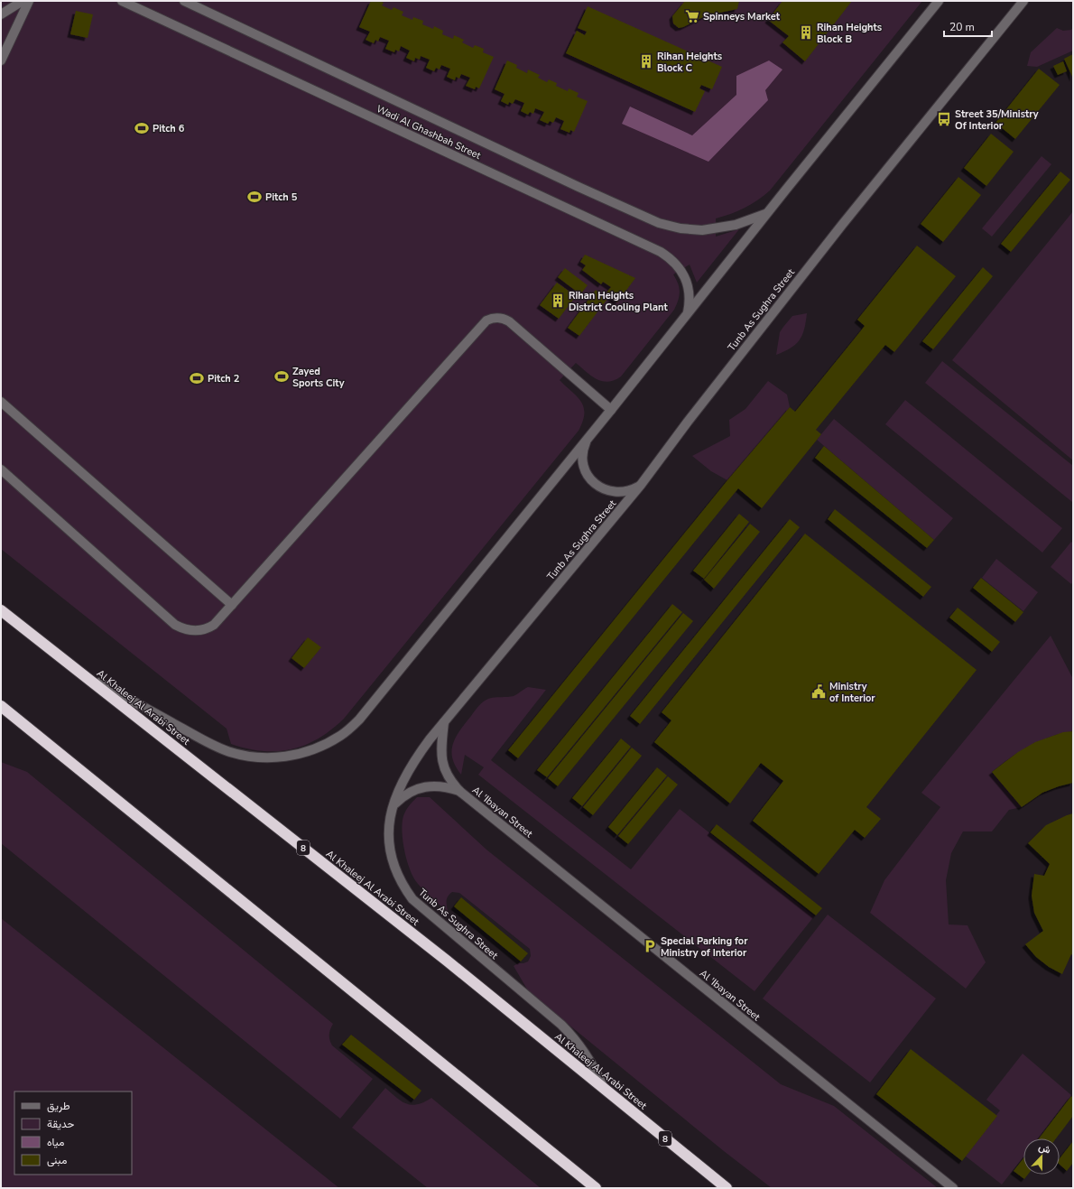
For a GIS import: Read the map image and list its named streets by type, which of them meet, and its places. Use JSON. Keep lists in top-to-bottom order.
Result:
{
  "streets": {
    "highway": ["Al Khaleej Al Arabi Street", "8"],
    "street": ["Wadi Al Ghashbah Street", "Tunb As Sughra Street", "Al 'Ibayan Street"]
  },
  "crossings": [
    ["Tunb As Sughra Street", "Al Khaleej Al Arabi Street"],
    ["Tunb As Sughra Street", "Al 'Ibayan Street"]
  ],
  "places": {
    "supermarket": ["Spinneys Market"],
    "building": ["Rihan Heights Block B", "Rihan Heights Block C", "Rihan Heights District Cooling Plant"],
    "bus stop": ["Street 35/Ministry Of Interior"],
    "sports": [
      "Pitch 6",
      "Pitch 5",
      "Zayed Sports City",
      "Pitch 2"
    ],
    "public building": ["Ministry of Interior"],
    "parking": ["Special Parking for Ministry of Interior"]
  },
  "legend": [
    "طريق",
    "حديقة",
    "مياه",
    "مبنى"
  ],
  "scale_bar": "20 m",
  "north": "top"
}
